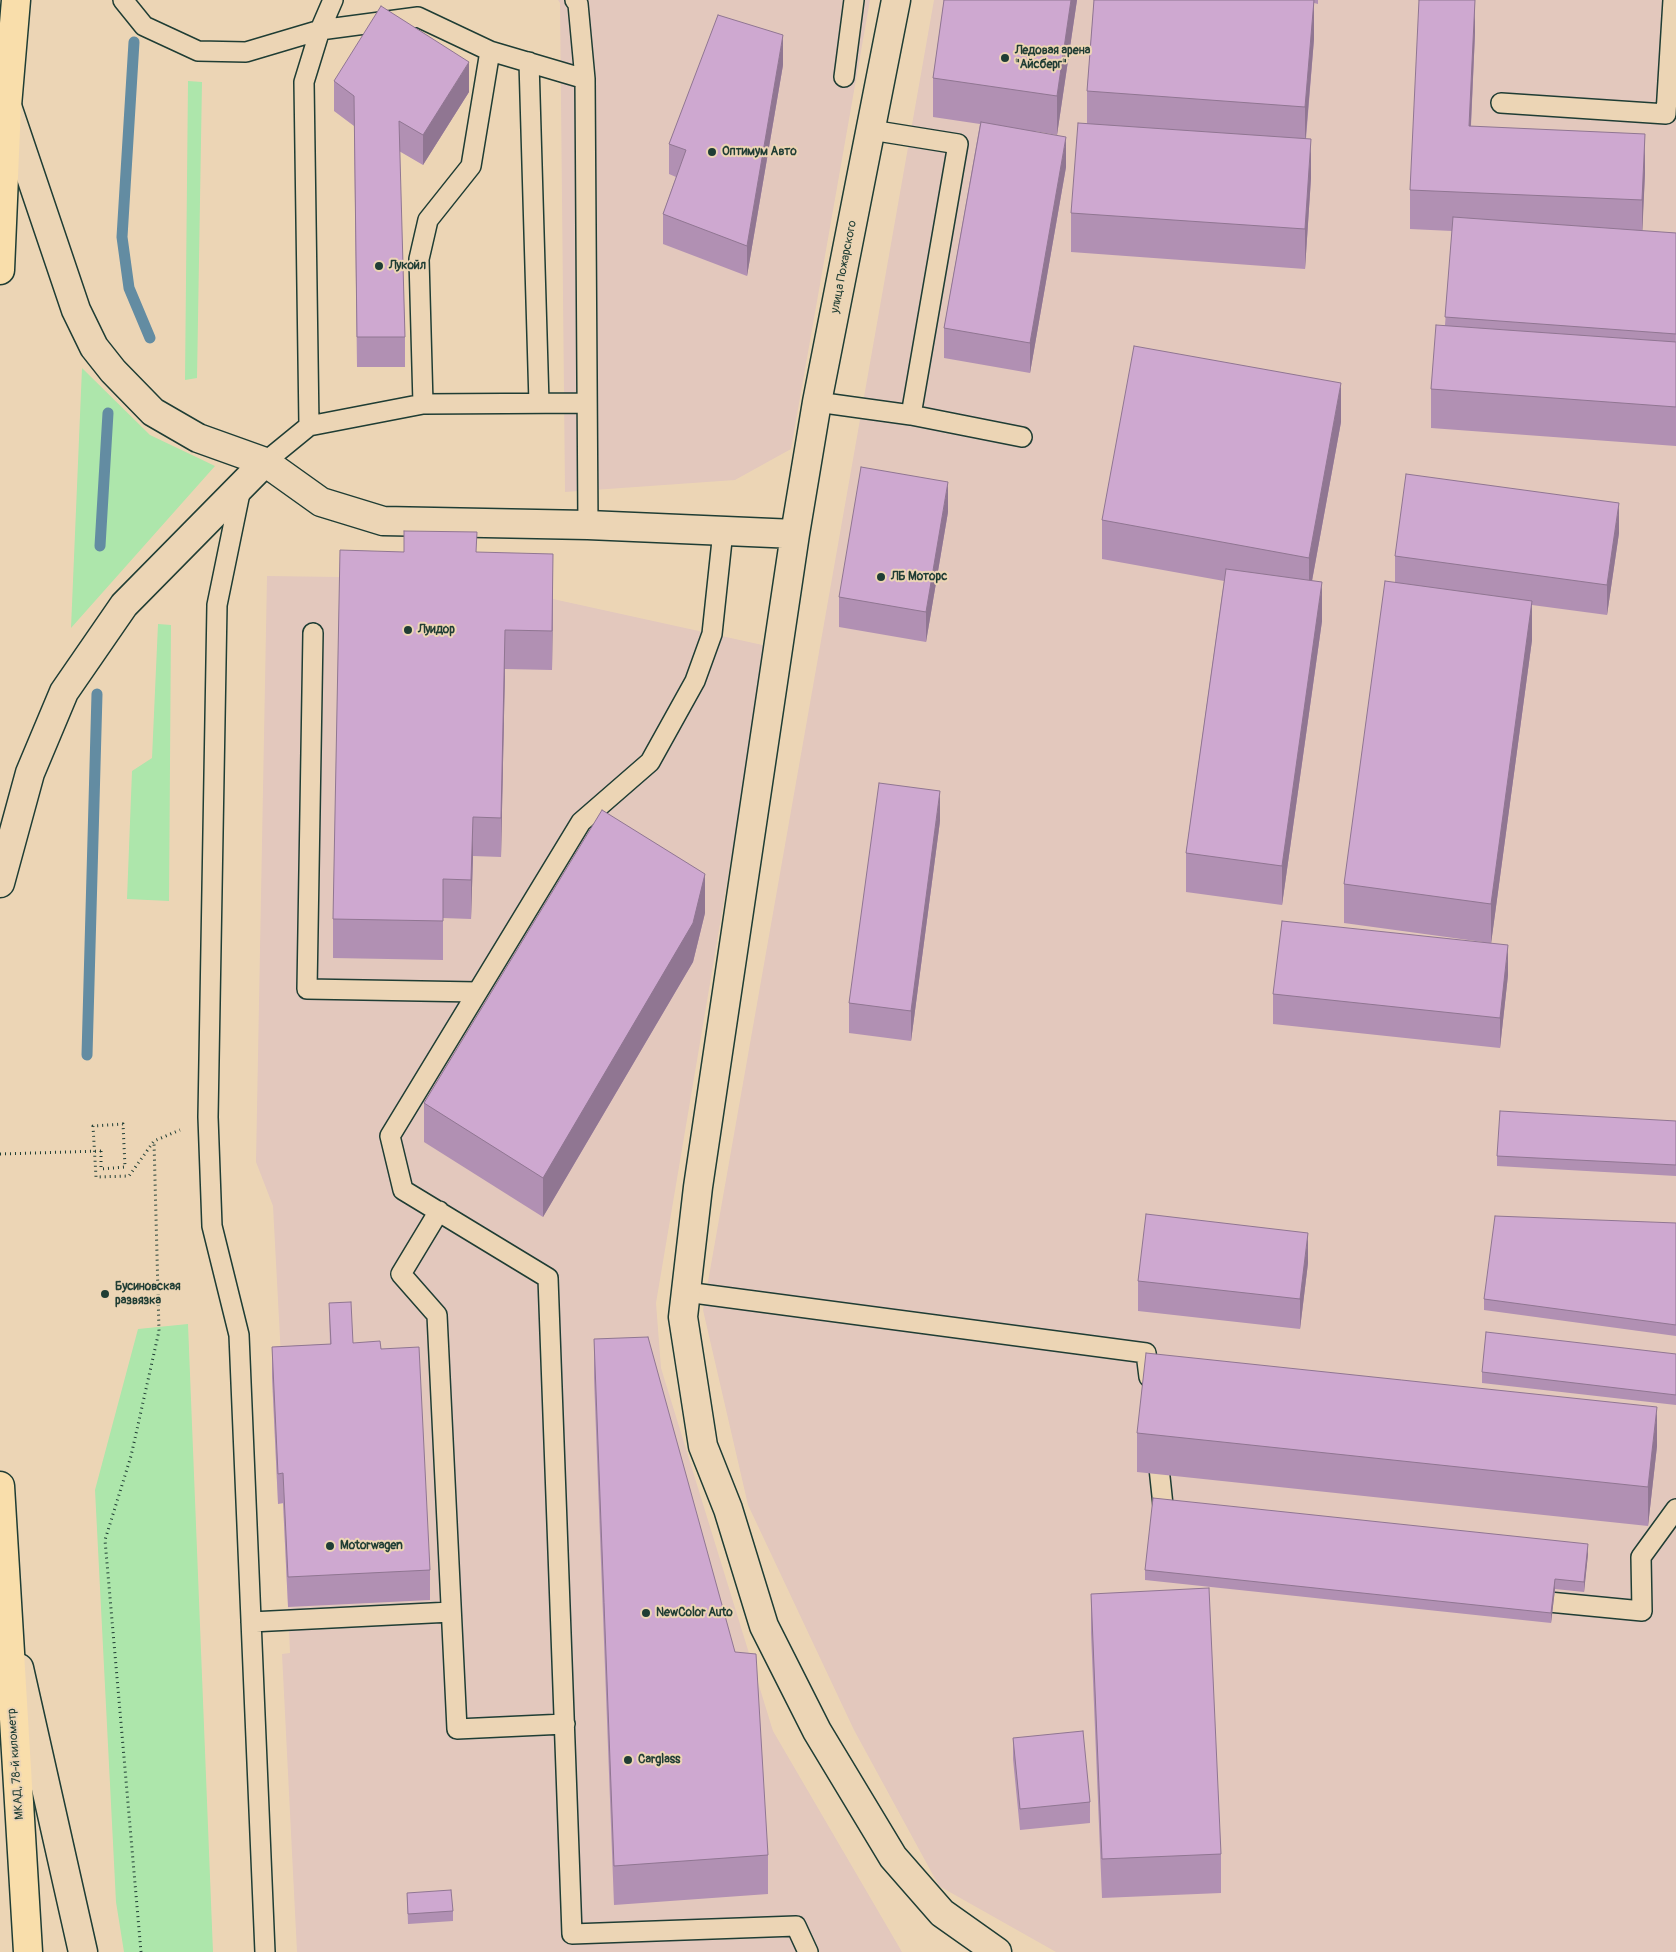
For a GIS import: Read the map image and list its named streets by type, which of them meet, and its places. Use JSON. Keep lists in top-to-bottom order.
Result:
{
  "streets": {
    "highway": ["МКАД, 78-й километр"],
    "street": ["улица Пожарского"]
  },
  "places": [
    "Ледовая арена \"Айсберг\"",
    "Оптимум Авто",
    "Лукойл",
    "ЛБ Моторс",
    "Луидор",
    "Бусиновская развязка",
    "Motorwagen",
    "NewColor Auto",
    "Carglass"
  ]
}
